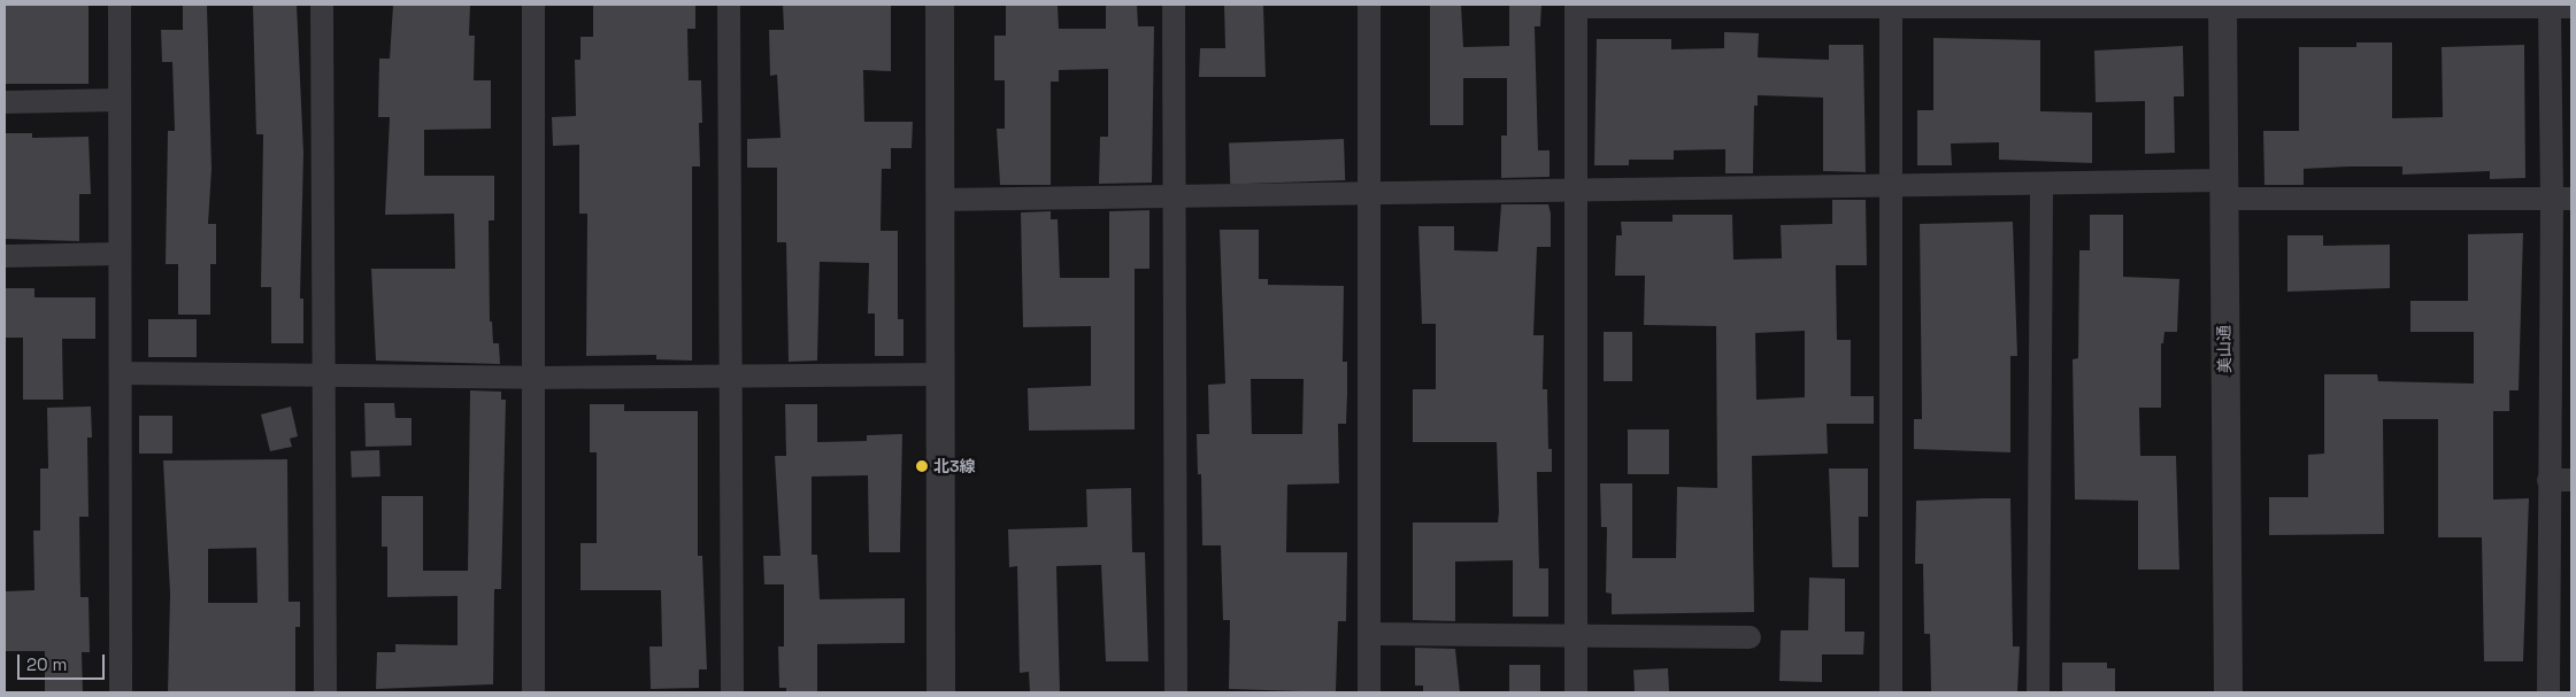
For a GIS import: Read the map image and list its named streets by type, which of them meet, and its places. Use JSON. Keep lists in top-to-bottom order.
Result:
{
  "streets": {
    "street": ["美山通"]
  },
  "places": ["北3線"],
  "scale_bar": "20 m"
}
